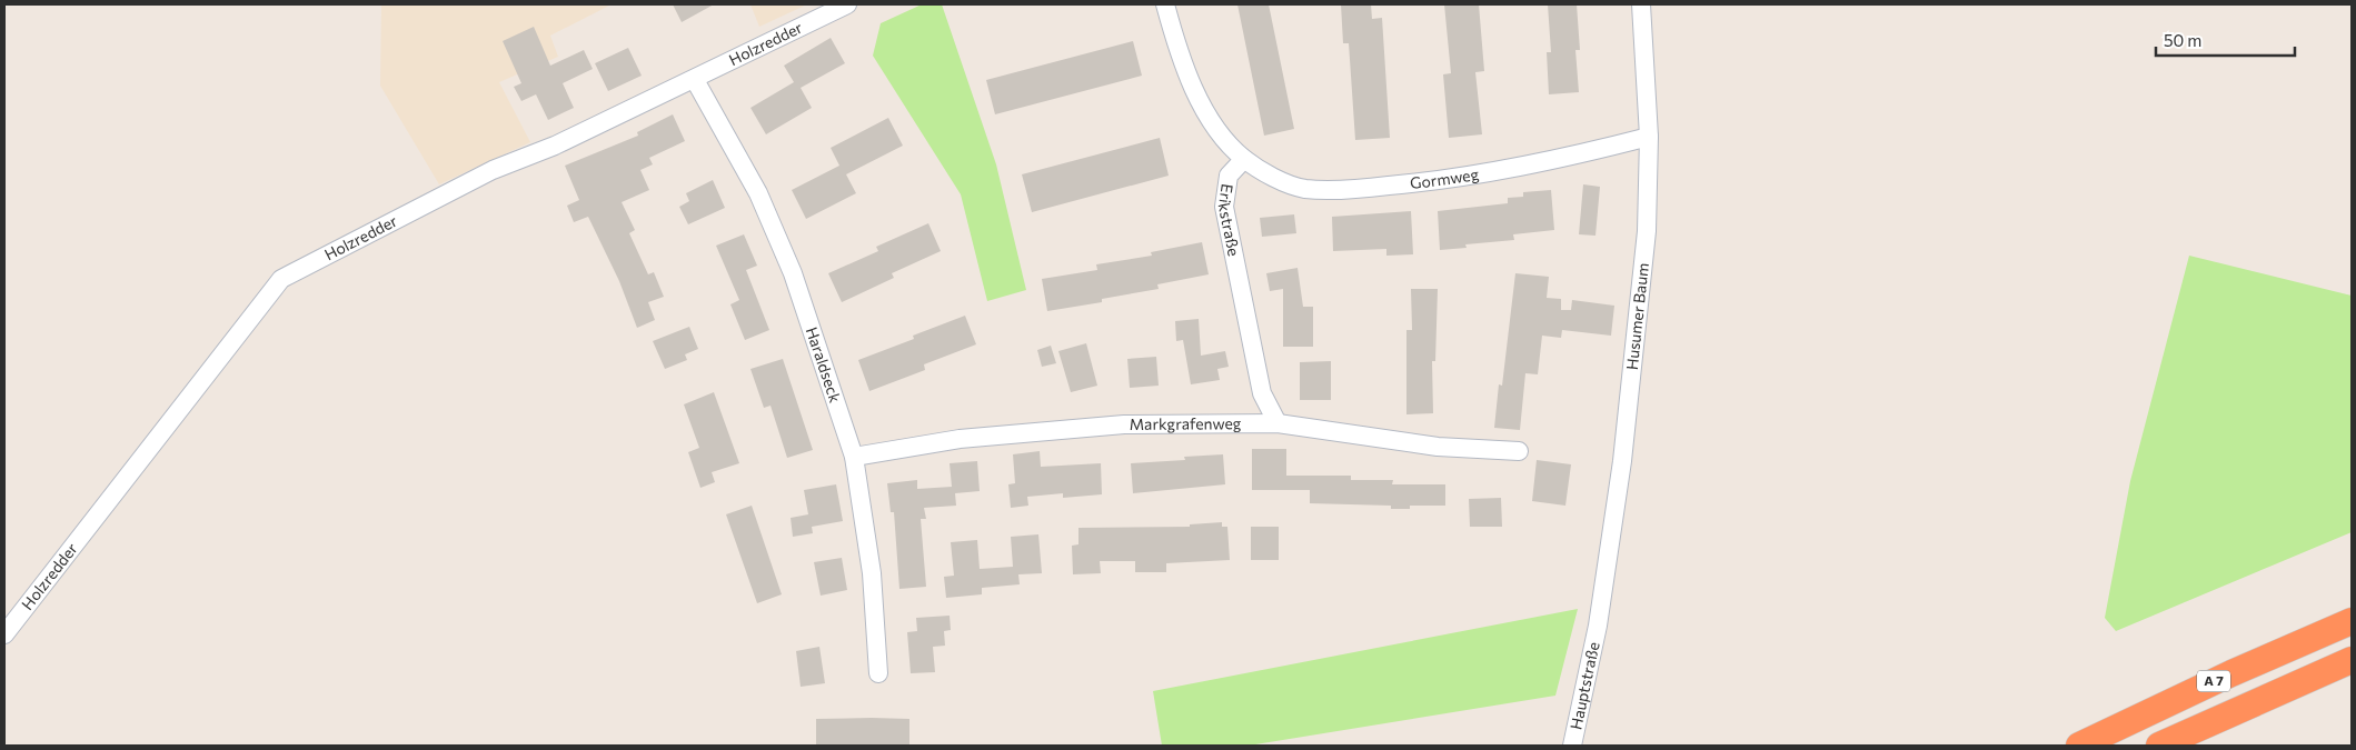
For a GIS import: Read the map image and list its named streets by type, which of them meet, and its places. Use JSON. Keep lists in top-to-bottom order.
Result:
{
  "streets": {
    "highway": ["A 7"],
    "street": [
      "Holzredder",
      "Gormweg",
      "Erikstraße",
      "Husumer Baum",
      "Haraldseck",
      "Markgrafenweg",
      "Hauptstraße"
    ]
  },
  "crossings": [
    ["Holzredder", "Haraldseck"],
    ["Gormweg", "Erikstraße"],
    ["Gormweg", "Husumer Baum"],
    ["Erikstraße", "Markgrafenweg"],
    ["Husumer Baum", "Hauptstraße"],
    ["Haraldseck", "Markgrafenweg"]
  ],
  "scale_bar": "50 m"
}
